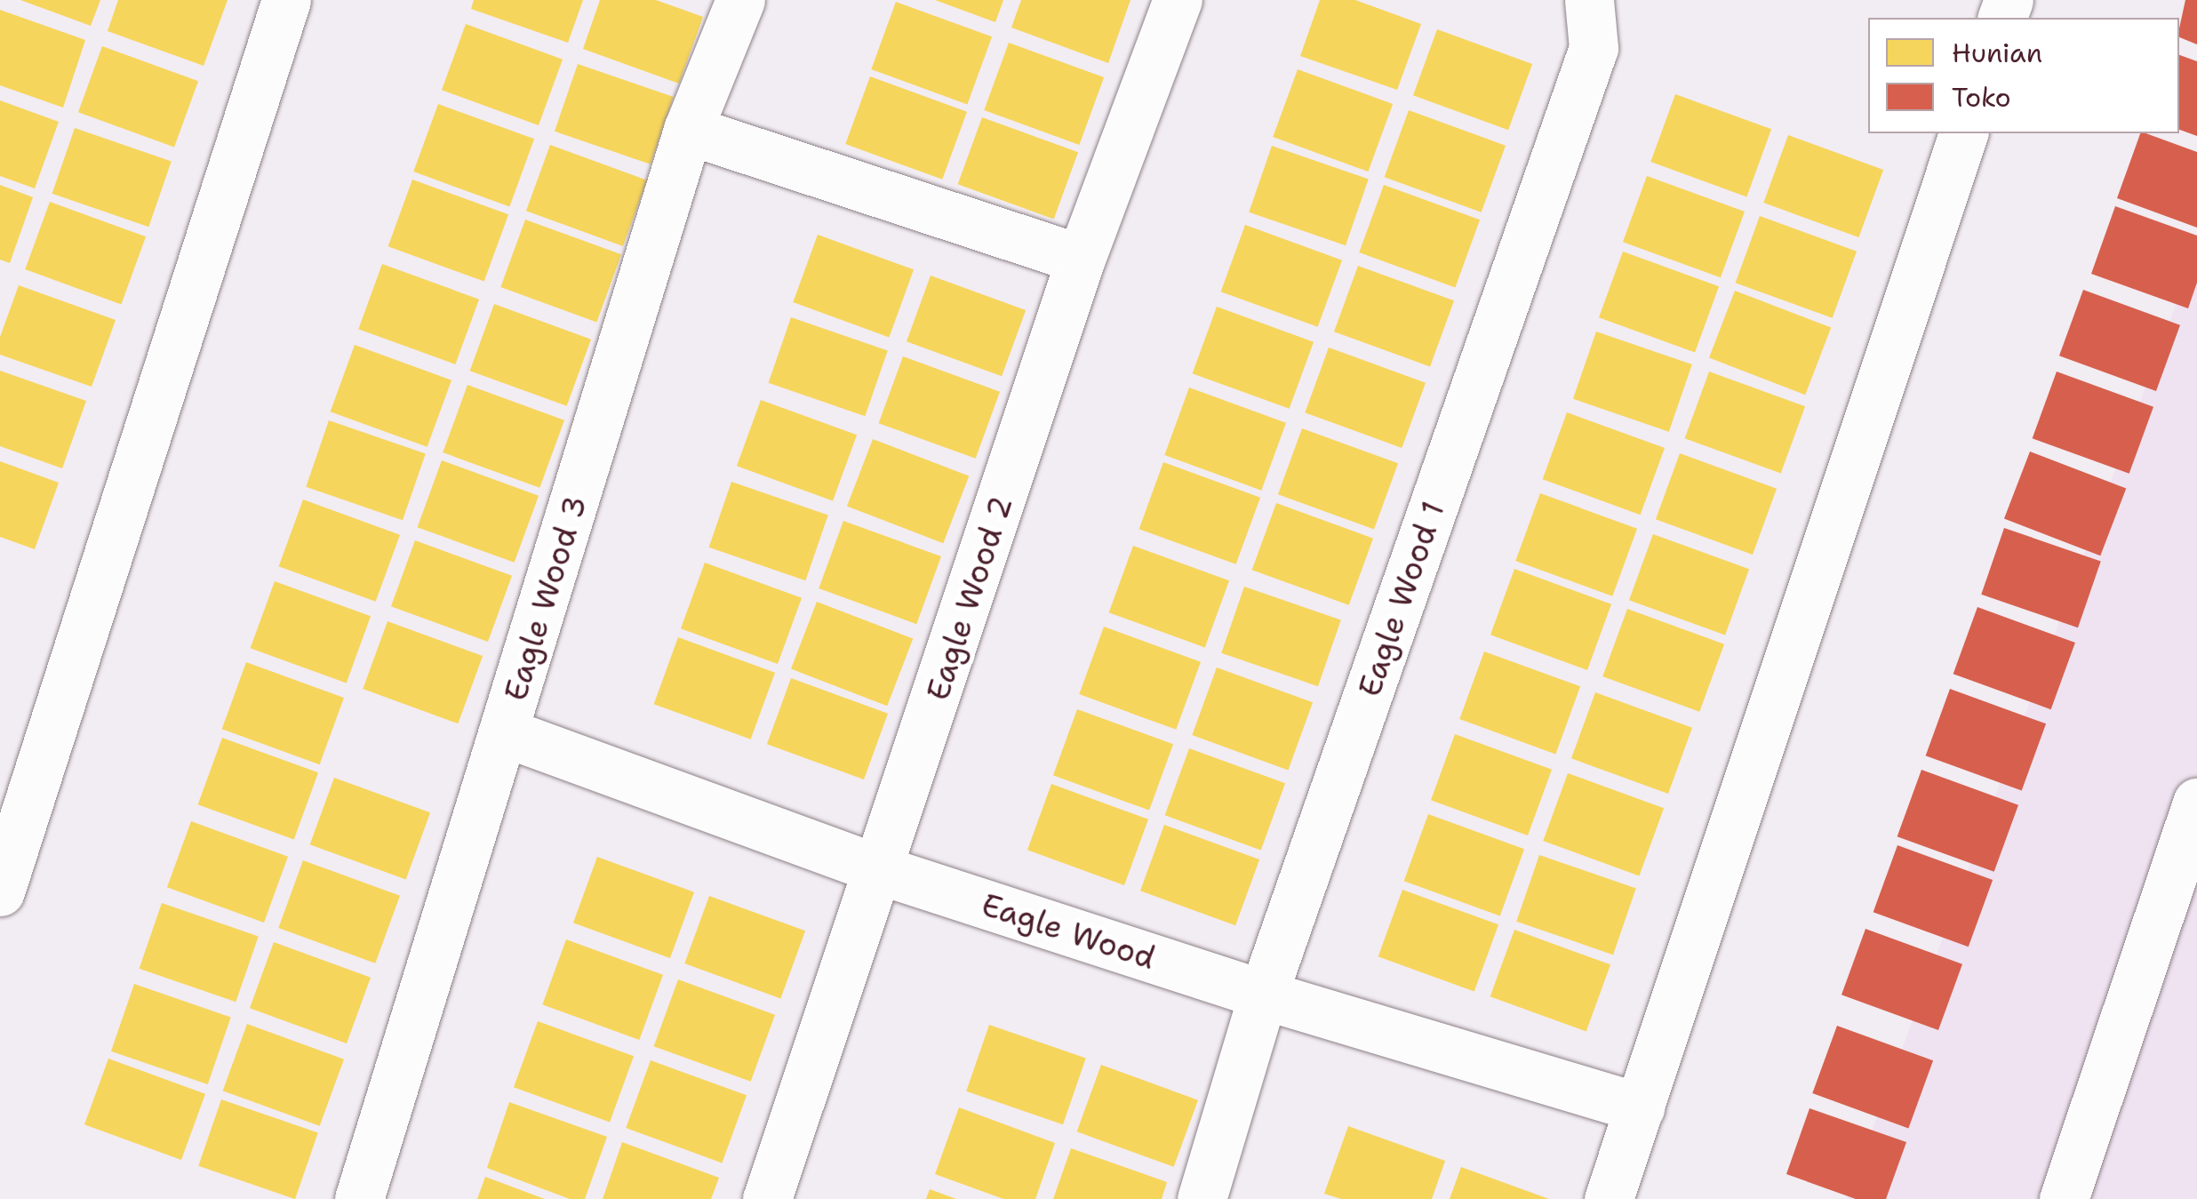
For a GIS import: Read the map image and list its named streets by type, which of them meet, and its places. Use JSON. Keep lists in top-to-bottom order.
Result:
{
  "streets": {
    "street": [
      "Eagle Wood 3",
      "Eagle Wood 2",
      "Eagle Wood 1",
      "Eagle Wood"
    ]
  },
  "crossings": [
    ["Eagle Wood 3", "Eagle Wood"],
    ["Eagle Wood 2", "Eagle Wood"],
    ["Eagle Wood 1", "Eagle Wood"]
  ],
  "legend": ["Hunian", "Toko"]
}
